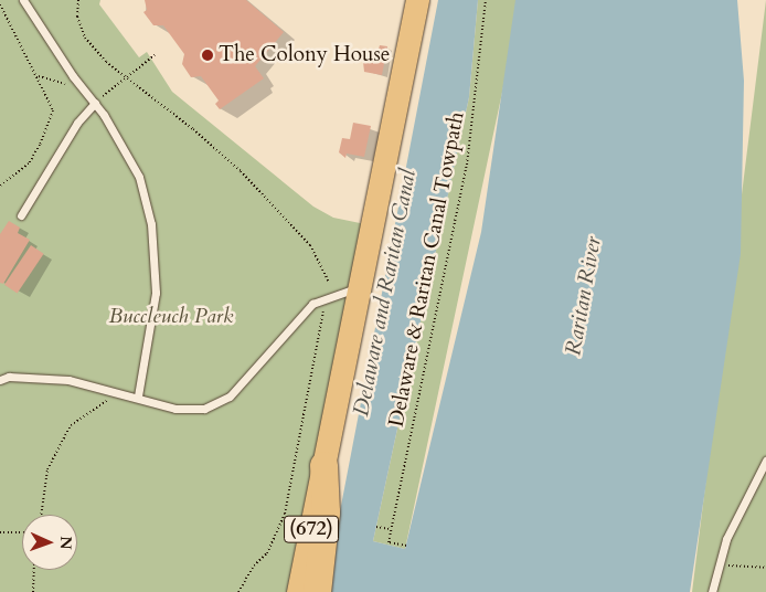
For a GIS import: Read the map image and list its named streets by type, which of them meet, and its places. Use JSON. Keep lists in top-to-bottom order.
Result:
{
  "streets": {
    "main road": ["(672)"],
    "path": ["Delaware & Raritan Canal Towpath"]
  },
  "water": ["Delaware and Raritan Canal", "Raritan River"],
  "parks": ["Buccleuch Park"],
  "places": ["The Colony House"],
  "north": "right"
}
